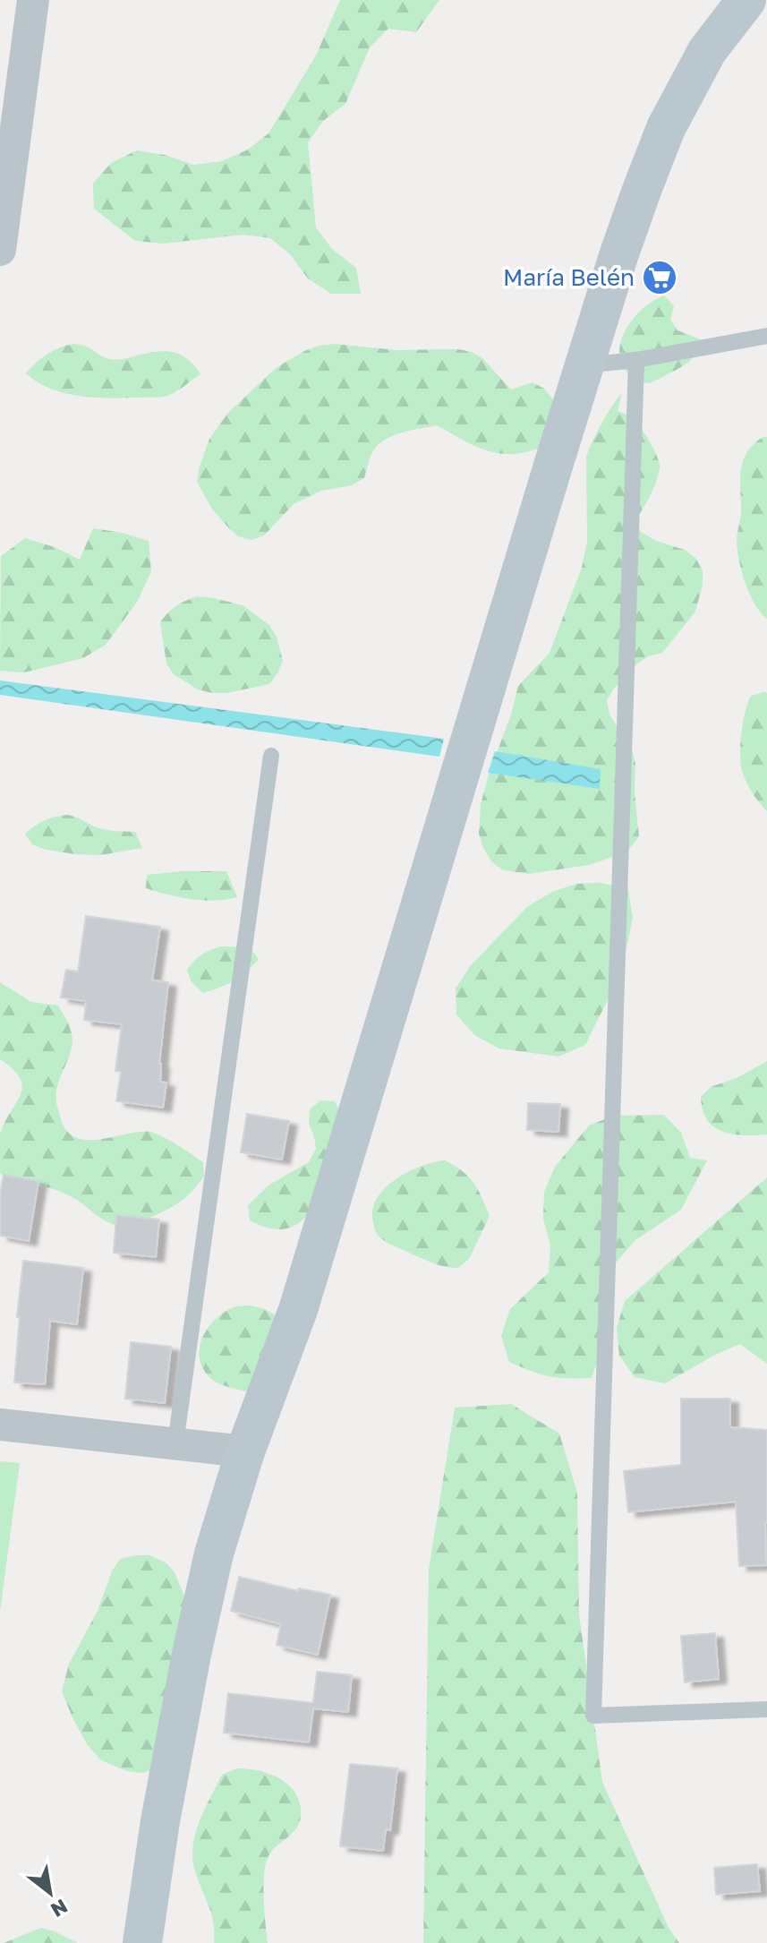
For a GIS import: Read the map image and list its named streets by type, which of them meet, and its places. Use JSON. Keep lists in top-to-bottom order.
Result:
{
  "places": {
    "supermarket": ["María Belén"]
  },
  "north": "bottom right"
}
